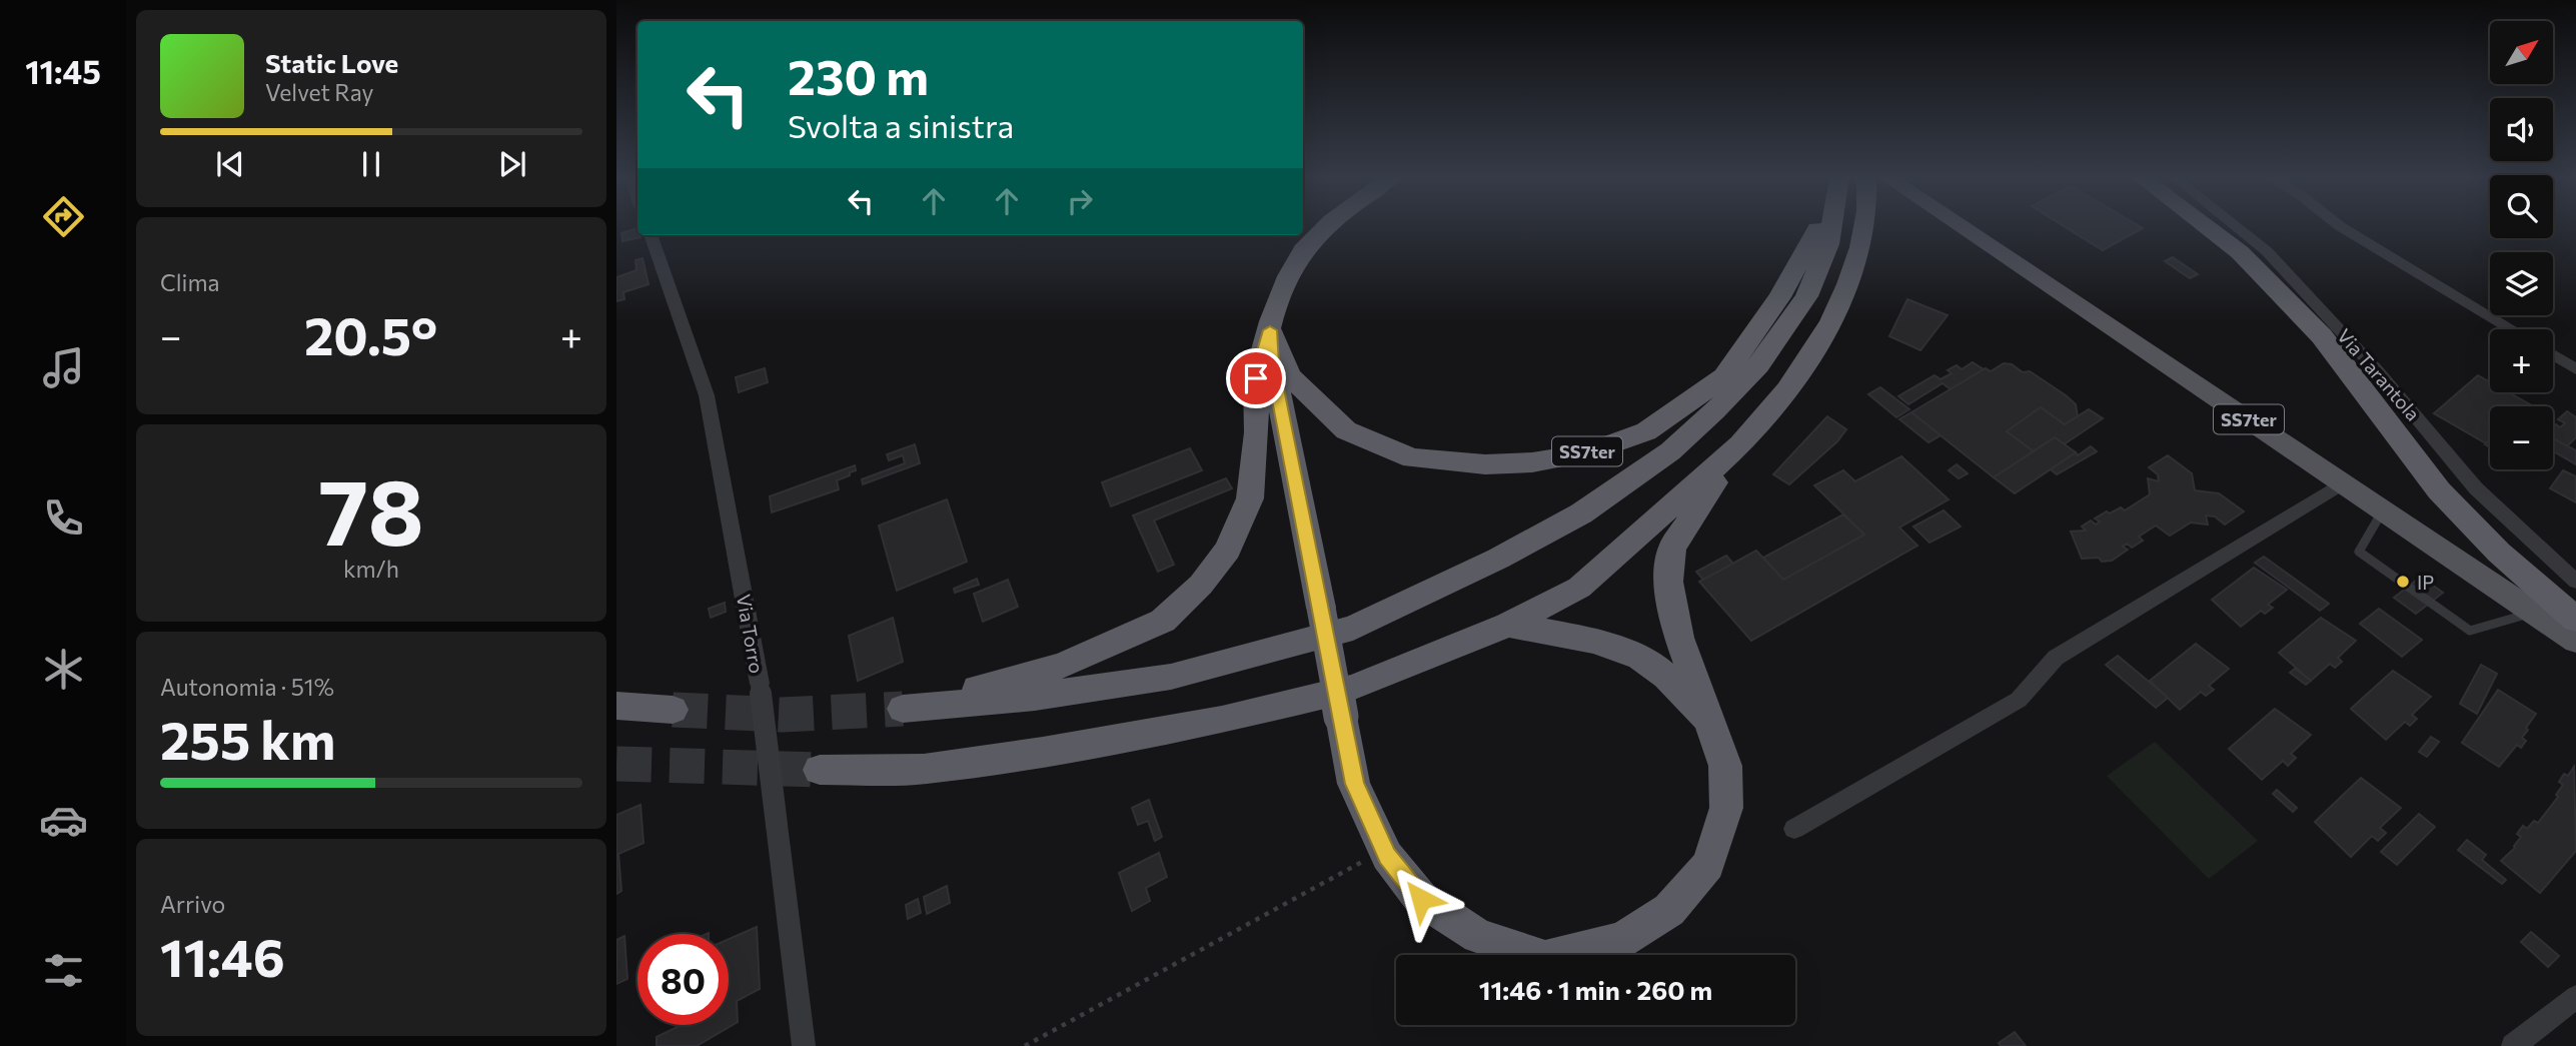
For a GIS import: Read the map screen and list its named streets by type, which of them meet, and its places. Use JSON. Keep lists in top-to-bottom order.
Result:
{
  "streets": {
    "highway": ["SS7ter"],
    "street": ["Via Tarantola", "Via Torro"]
  },
  "places": ["IP"],
  "north": "top right",
  "page": {
    "tabs": "11:45",
    "map_buttons": ["+", "−"],
    "turn": ["230 m", "Svolta a sinistra"],
    "song": ["Static Love", "Velvet Ray"],
    "tile": [
      "Clima",
      ["78", "km/h"],
      ["Autonomia · 51%", "255 km"],
      ["Arrivo", "11:46"]
    ],
    "heat": ["−", "20.5°", "+"],
    "limit": "80",
    "trip": "11:46 · 1 min · 260 m"
  }
}
